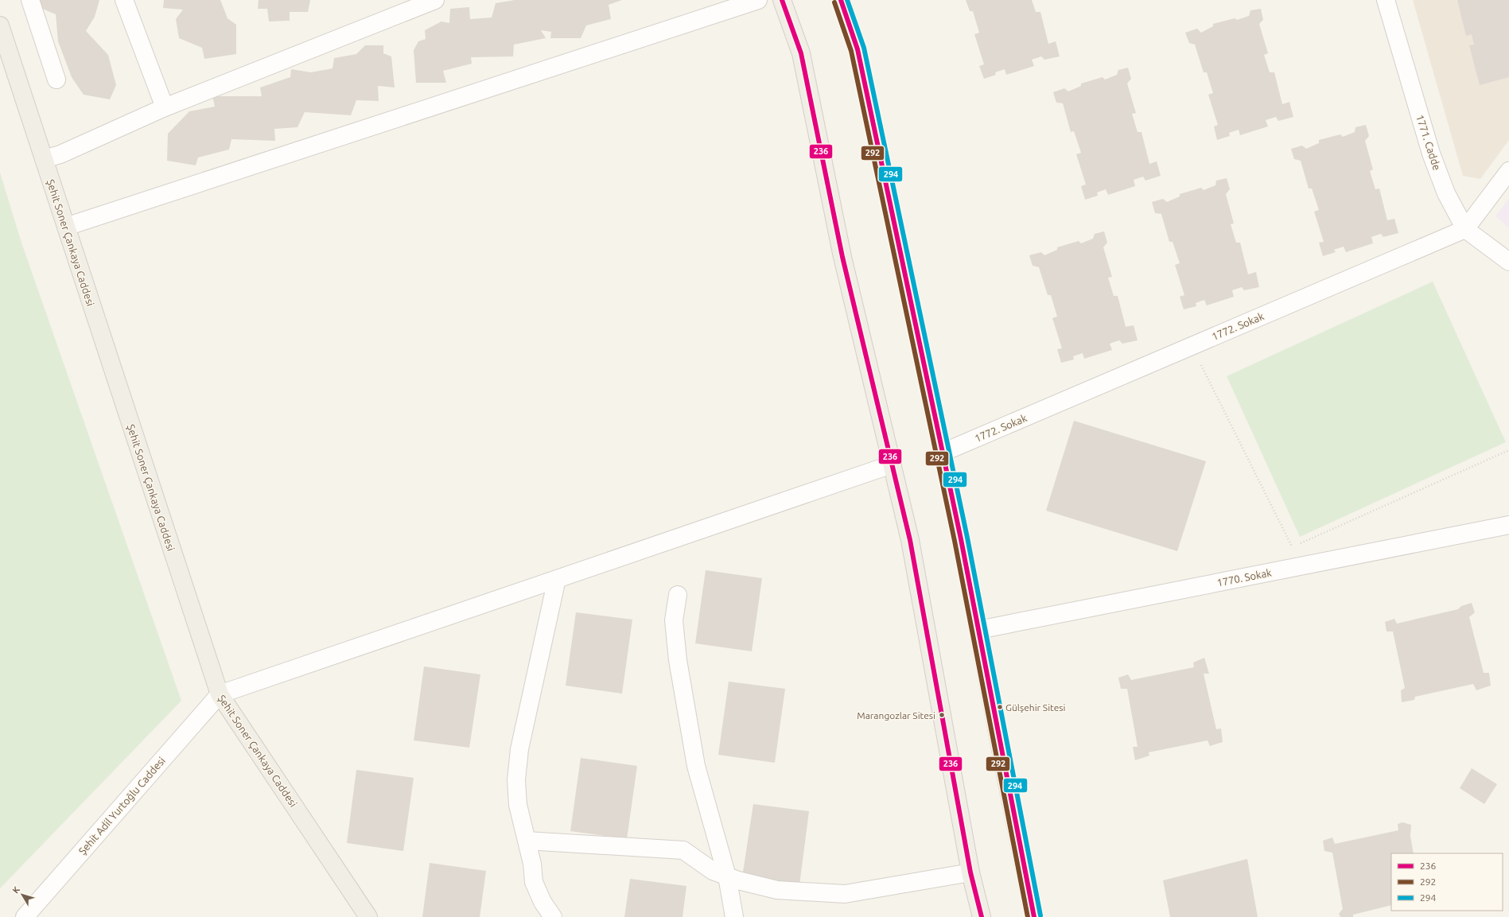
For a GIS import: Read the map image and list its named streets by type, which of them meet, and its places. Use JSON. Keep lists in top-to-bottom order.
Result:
{
  "streets": {
    "main road": ["Şehit Soner Çankaya Caddesi"],
    "street": [
      "1771. Cadde",
      "1772. Sokak",
      "1770. Sokak",
      "Şehit Adil Yurtoğlu Caddesi"
    ]
  },
  "crossings": [
    ["1771. Cadde", "1772. Sokak"],
    ["Şehit Soner Çankaya Caddesi", "Şehit Adil Yurtoğlu Caddesi"]
  ],
  "places": ["Gülşehir Sitesi", "Marangozlar Sitesi"],
  "lines": ["transit line 236", "transit line 294", "transit line 292"],
  "legend": ["236", "292", "294"],
  "north": "top left"
}
